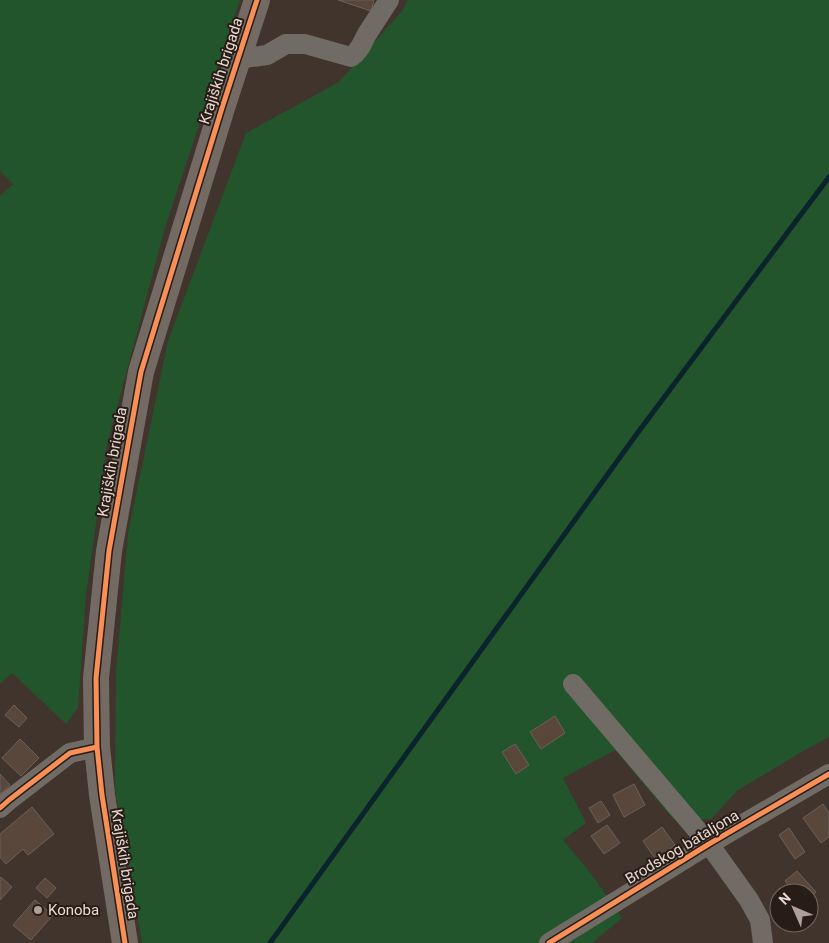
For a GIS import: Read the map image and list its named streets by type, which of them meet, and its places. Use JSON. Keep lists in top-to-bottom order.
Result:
{
  "streets": {
    "main road": ["Krajiških brigada"],
    "street": ["Brodskog bataljona"]
  },
  "places": ["Konoba"],
  "north": "top left"
}
